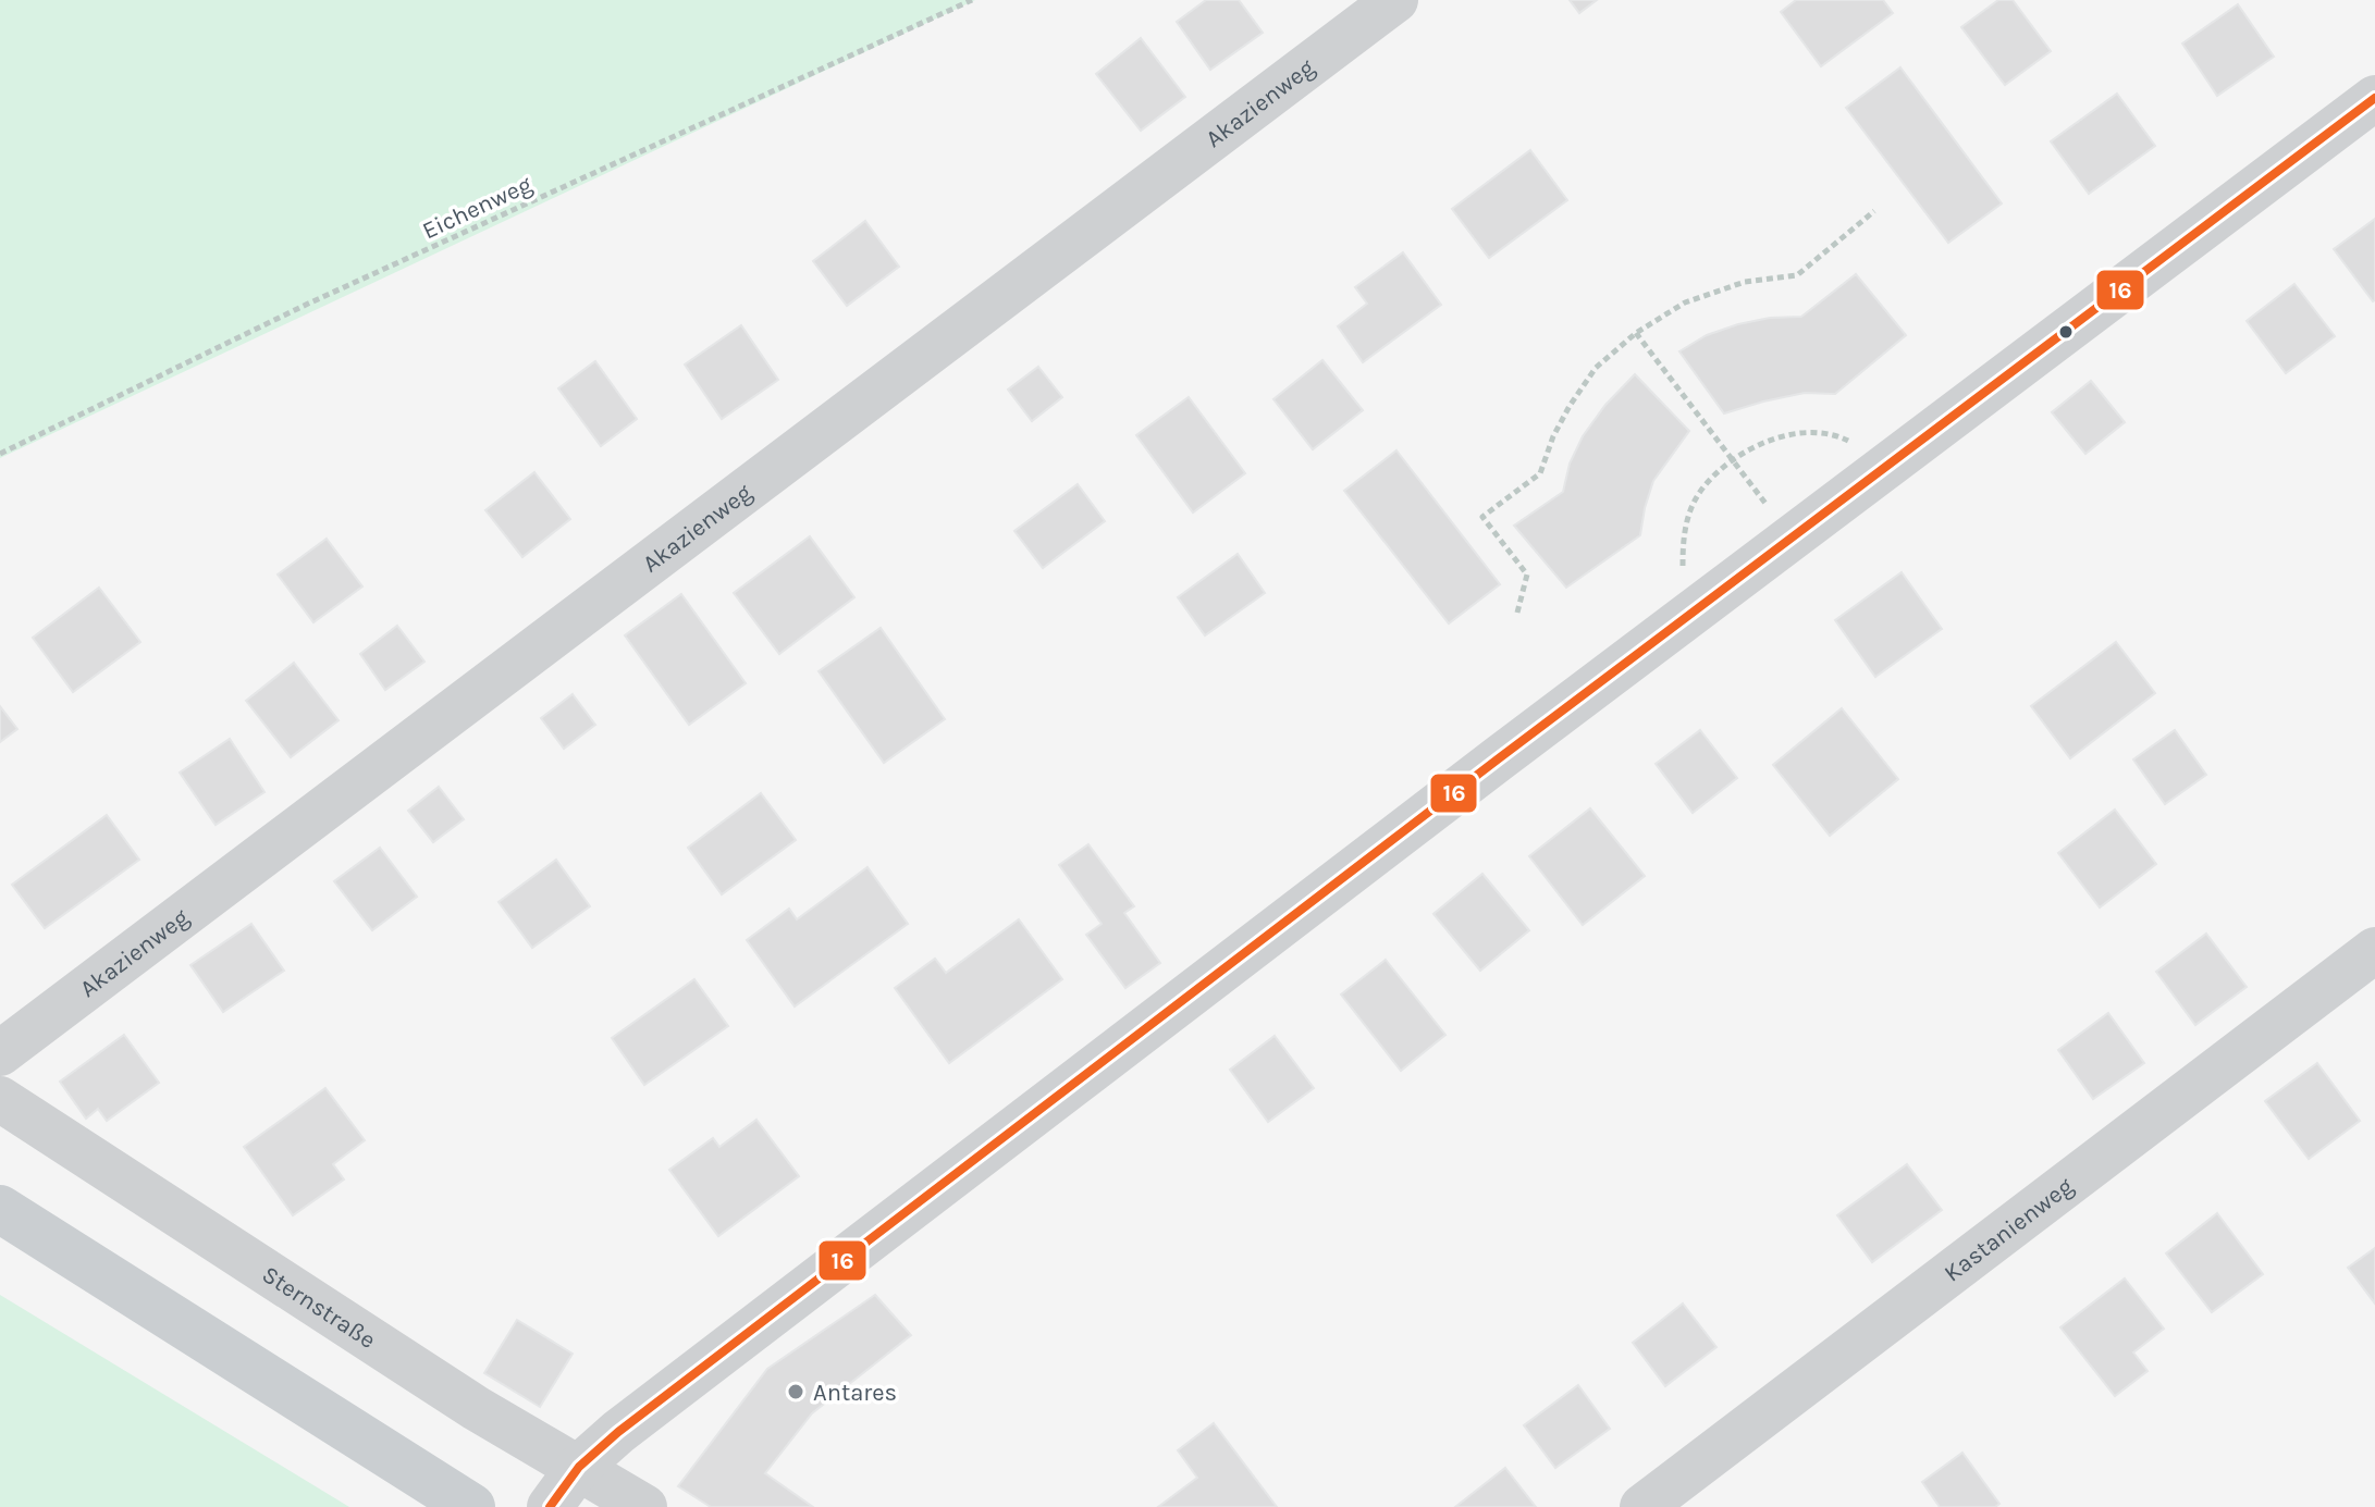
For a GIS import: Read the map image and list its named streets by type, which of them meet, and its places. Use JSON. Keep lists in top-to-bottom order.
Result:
{
  "streets": {
    "street": ["Akazienweg", "Kastanienweg", "Sternstraße"],
    "path": ["Eichenweg"]
  },
  "places": ["Antares"],
  "lines": ["transit line 16"]
}
